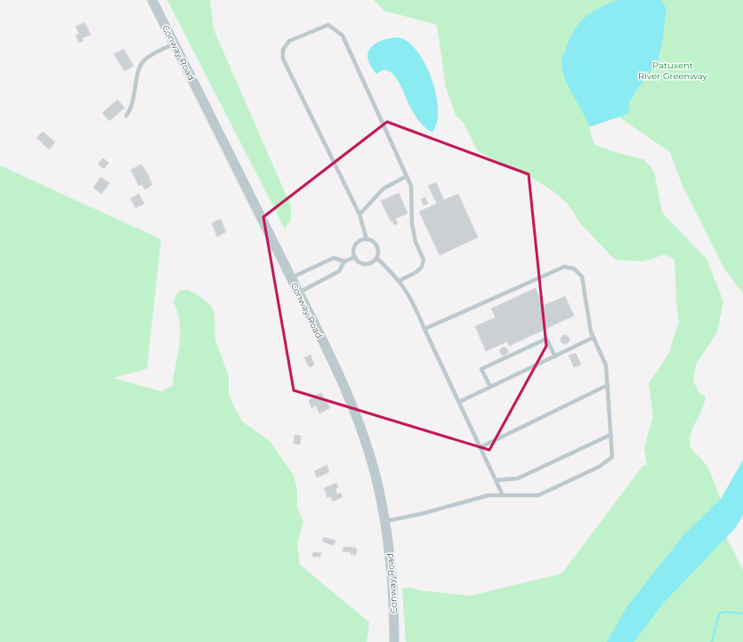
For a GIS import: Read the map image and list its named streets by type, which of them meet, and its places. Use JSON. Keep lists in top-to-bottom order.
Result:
{
  "streets": {
    "street": ["Conway Road"]
  },
  "parks": ["Patuxent River Greenway"]
}
